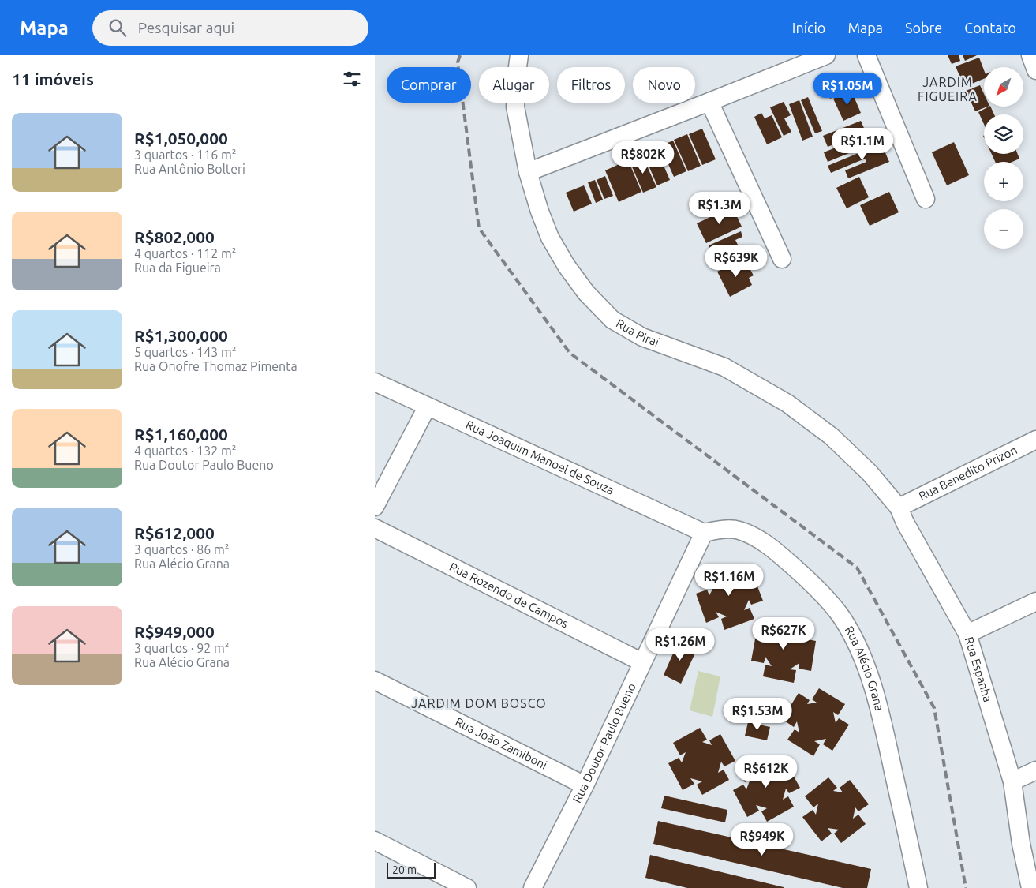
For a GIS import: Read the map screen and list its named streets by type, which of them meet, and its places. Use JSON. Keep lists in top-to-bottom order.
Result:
{
  "streets": {
    "street": [
      "Rua Piraí",
      "Rua Joaquim Manoel de Souza",
      "Rua Benedito Prizon",
      "Rua Rozendo de Campos",
      "Rua Alécio Grana",
      "Rua Espanha",
      "Rua Doutor Paulo Bueno",
      "Rua João Zamiboni"
    ]
  },
  "crossings": [
    ["Rua Piraí", "Rua Benedito Prizon"],
    ["Rua Piraí", "Rua Espanha"],
    ["Rua Joaquim Manoel de Souza", "Rua Alécio Grana"],
    ["Rua Joaquim Manoel de Souza", "Rua Doutor Paulo Bueno"],
    ["Rua Benedito Prizon", "Rua Espanha"],
    ["Rua Rozendo de Campos", "Rua Doutor Paulo Bueno"],
    ["Rua Alécio Grana", "Rua Doutor Paulo Bueno"],
    ["Rua Doutor Paulo Bueno", "Rua João Zamiboni"]
  ],
  "districts": ["JARDIM FIGUEIRA", "JARDIM DOM BOSCO"],
  "scale_bar": "20 m",
  "north": "bottom left",
  "page": {
    "header": "Mapa",
    "search": "Pesquisar aqui",
    "nav": [
      "Início",
      "Mapa",
      "Sobre",
      "Contato"
    ],
    "heading": "11 imóveis",
    "map_buttons": ["+", "−"],
    "chip": [
      "Comprar",
      "Alugar",
      "Filtros",
      "Novo"
    ],
    "price": [
      "R$1.05M",
      "R$1.1M",
      "R$802K",
      "R$1.3M",
      "R$639K",
      "R$1.16M",
      "R$627K",
      "R$1.26M",
      "R$1.53M",
      "R$612K",
      "R$949K"
    ],
    "list": [
      {
        "name": "R$1,050,000",
        "note": "3 quartos · 116 m² · Rua Antônio Bolteri"
      },
      {
        "name": "R$802,000",
        "note": "4 quartos · 112 m² · Rua da Figueira"
      },
      {
        "name": "R$1,300,000",
        "note": "5 quartos · 143 m² · Rua Onofre Thomaz Pimenta"
      },
      {
        "name": "R$1,160,000",
        "note": "4 quartos · 132 m² · Rua Doutor Paulo Bueno"
      },
      {
        "name": "R$612,000",
        "note": "3 quartos · 86 m² · Rua Alécio Grana"
      },
      {
        "name": "R$949,000",
        "note": "3 quartos · 92 m² · Rua Alécio Grana"
      }
    ],
    "scale": "20 m"
  }
}
